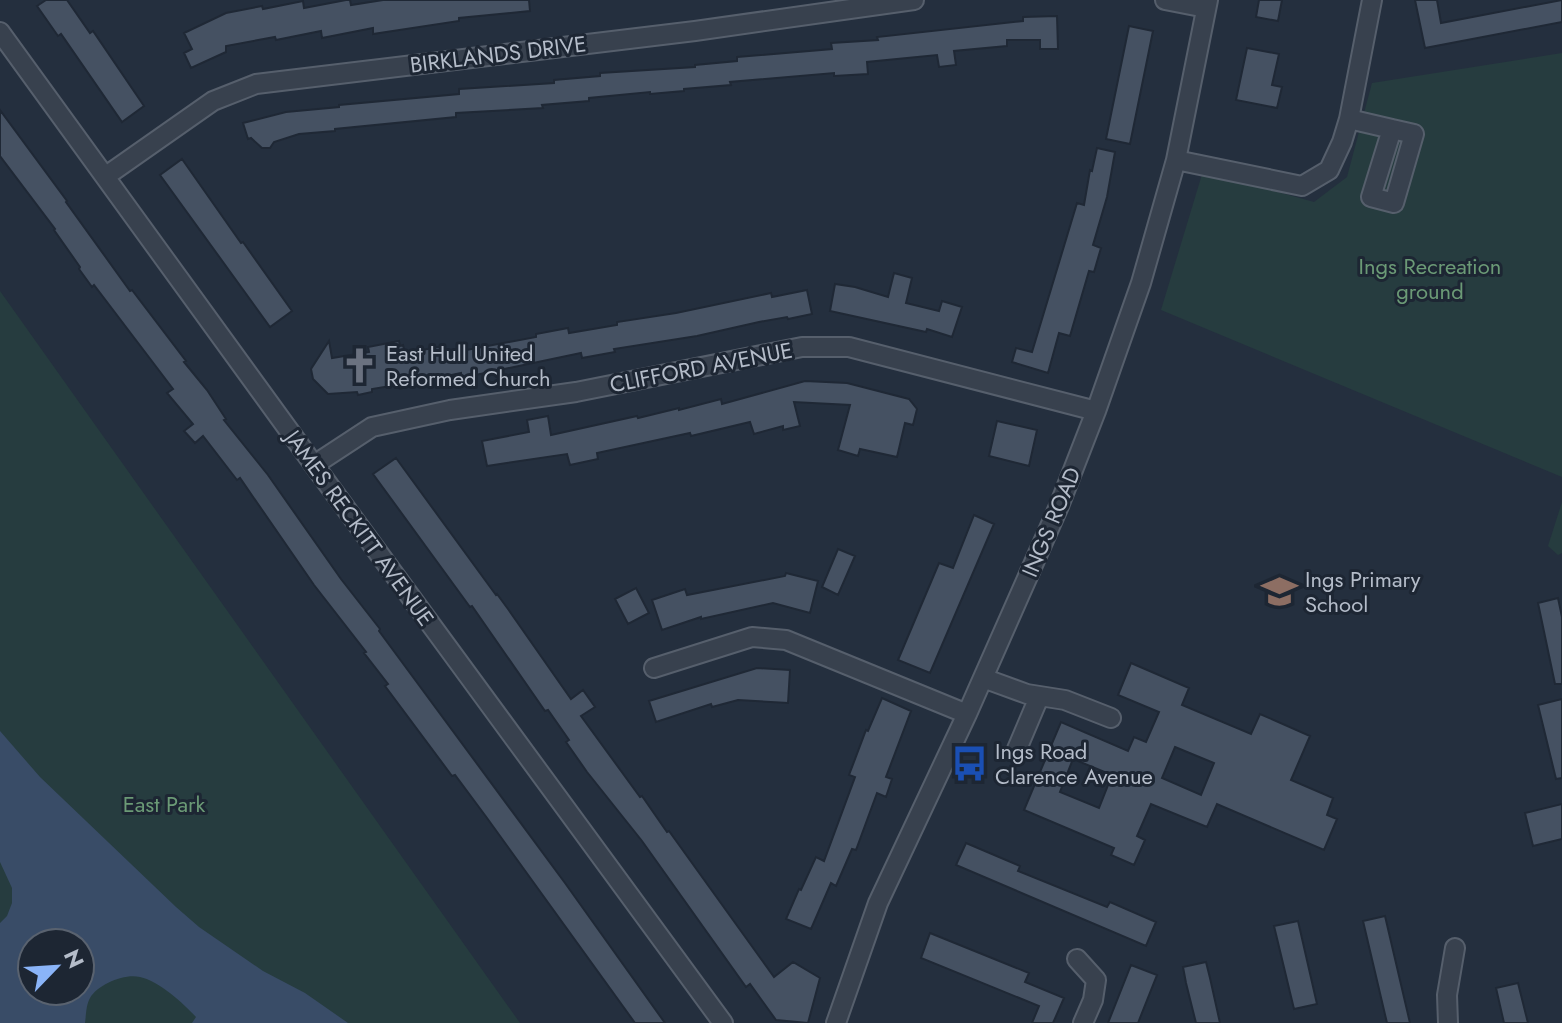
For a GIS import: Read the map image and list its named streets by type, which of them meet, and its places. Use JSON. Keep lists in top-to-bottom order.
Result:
{
  "streets": {
    "street": [
      "BIRKLANDS DRIVE",
      "CLIFFORD AVENUE",
      "INGS ROAD",
      "JAMES RECKITT AVENUE"
    ]
  },
  "crossings": [
    ["BIRKLANDS DRIVE", "JAMES RECKITT AVENUE"],
    ["CLIFFORD AVENUE", "INGS ROAD"],
    ["CLIFFORD AVENUE", "JAMES RECKITT AVENUE"]
  ],
  "parks": ["Ings Recreation ground", "East Park"],
  "places": {
    "church": ["East Hull United Reformed Church"],
    "school or university": ["Ings Primary School"],
    "bus stop": ["Ings Road Clarence Avenue"]
  },
  "north": "top right"
}
